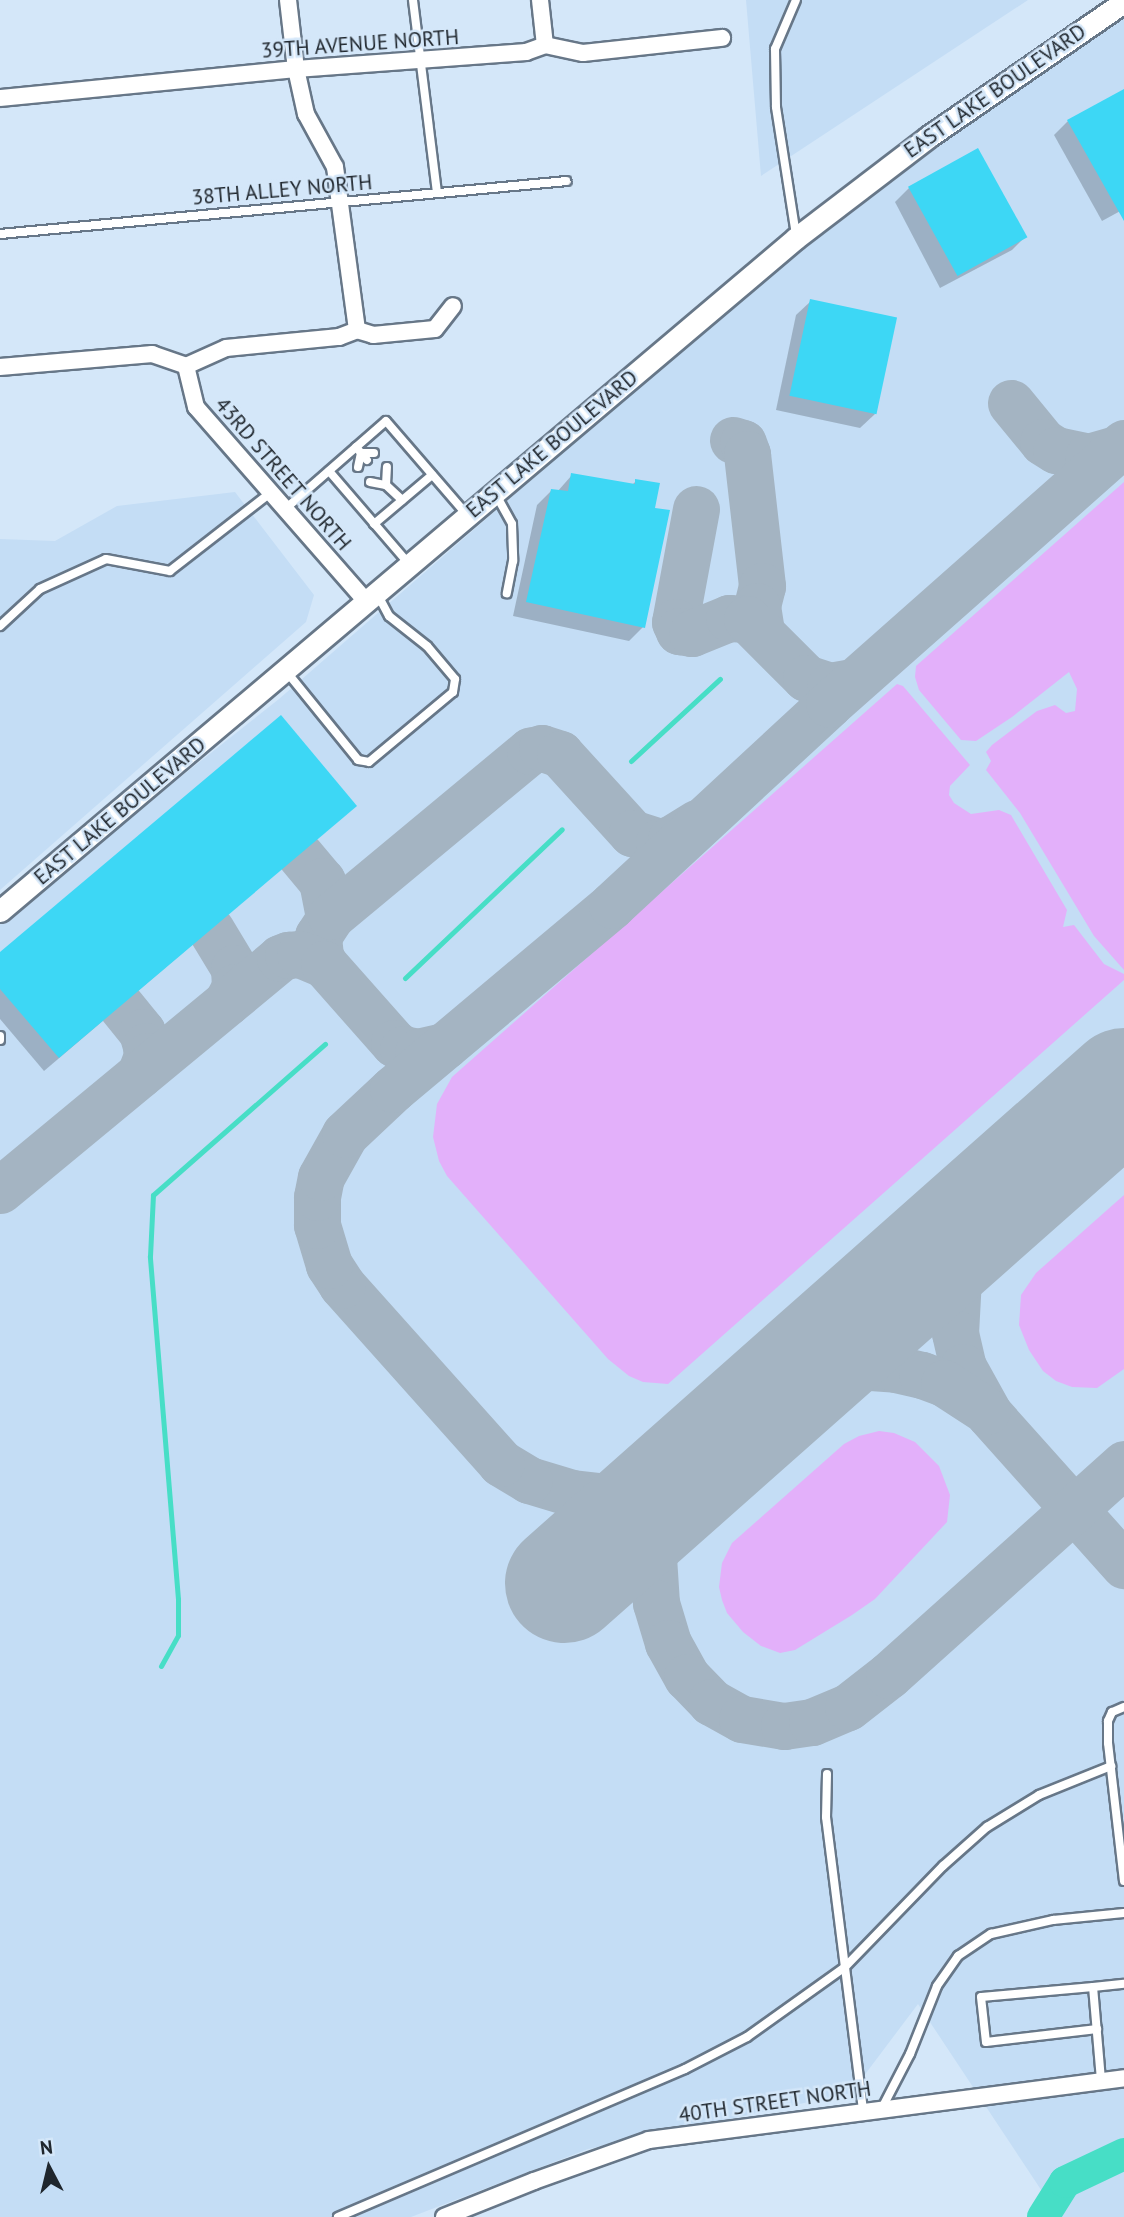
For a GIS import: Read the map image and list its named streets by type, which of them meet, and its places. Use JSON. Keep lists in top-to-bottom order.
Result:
{
  "streets": {
    "street": [
      "39TH AVENUE NORTH",
      "EAST LAKE BOULEVARD",
      "43RD STREET NORTH",
      "40TH STREET NORTH"
    ],
    "lane": ["38TH ALLEY NORTH"]
  },
  "crossings": [
    ["EAST LAKE BOULEVARD", "43RD STREET NORTH"]
  ],
  "north": "top"
}
